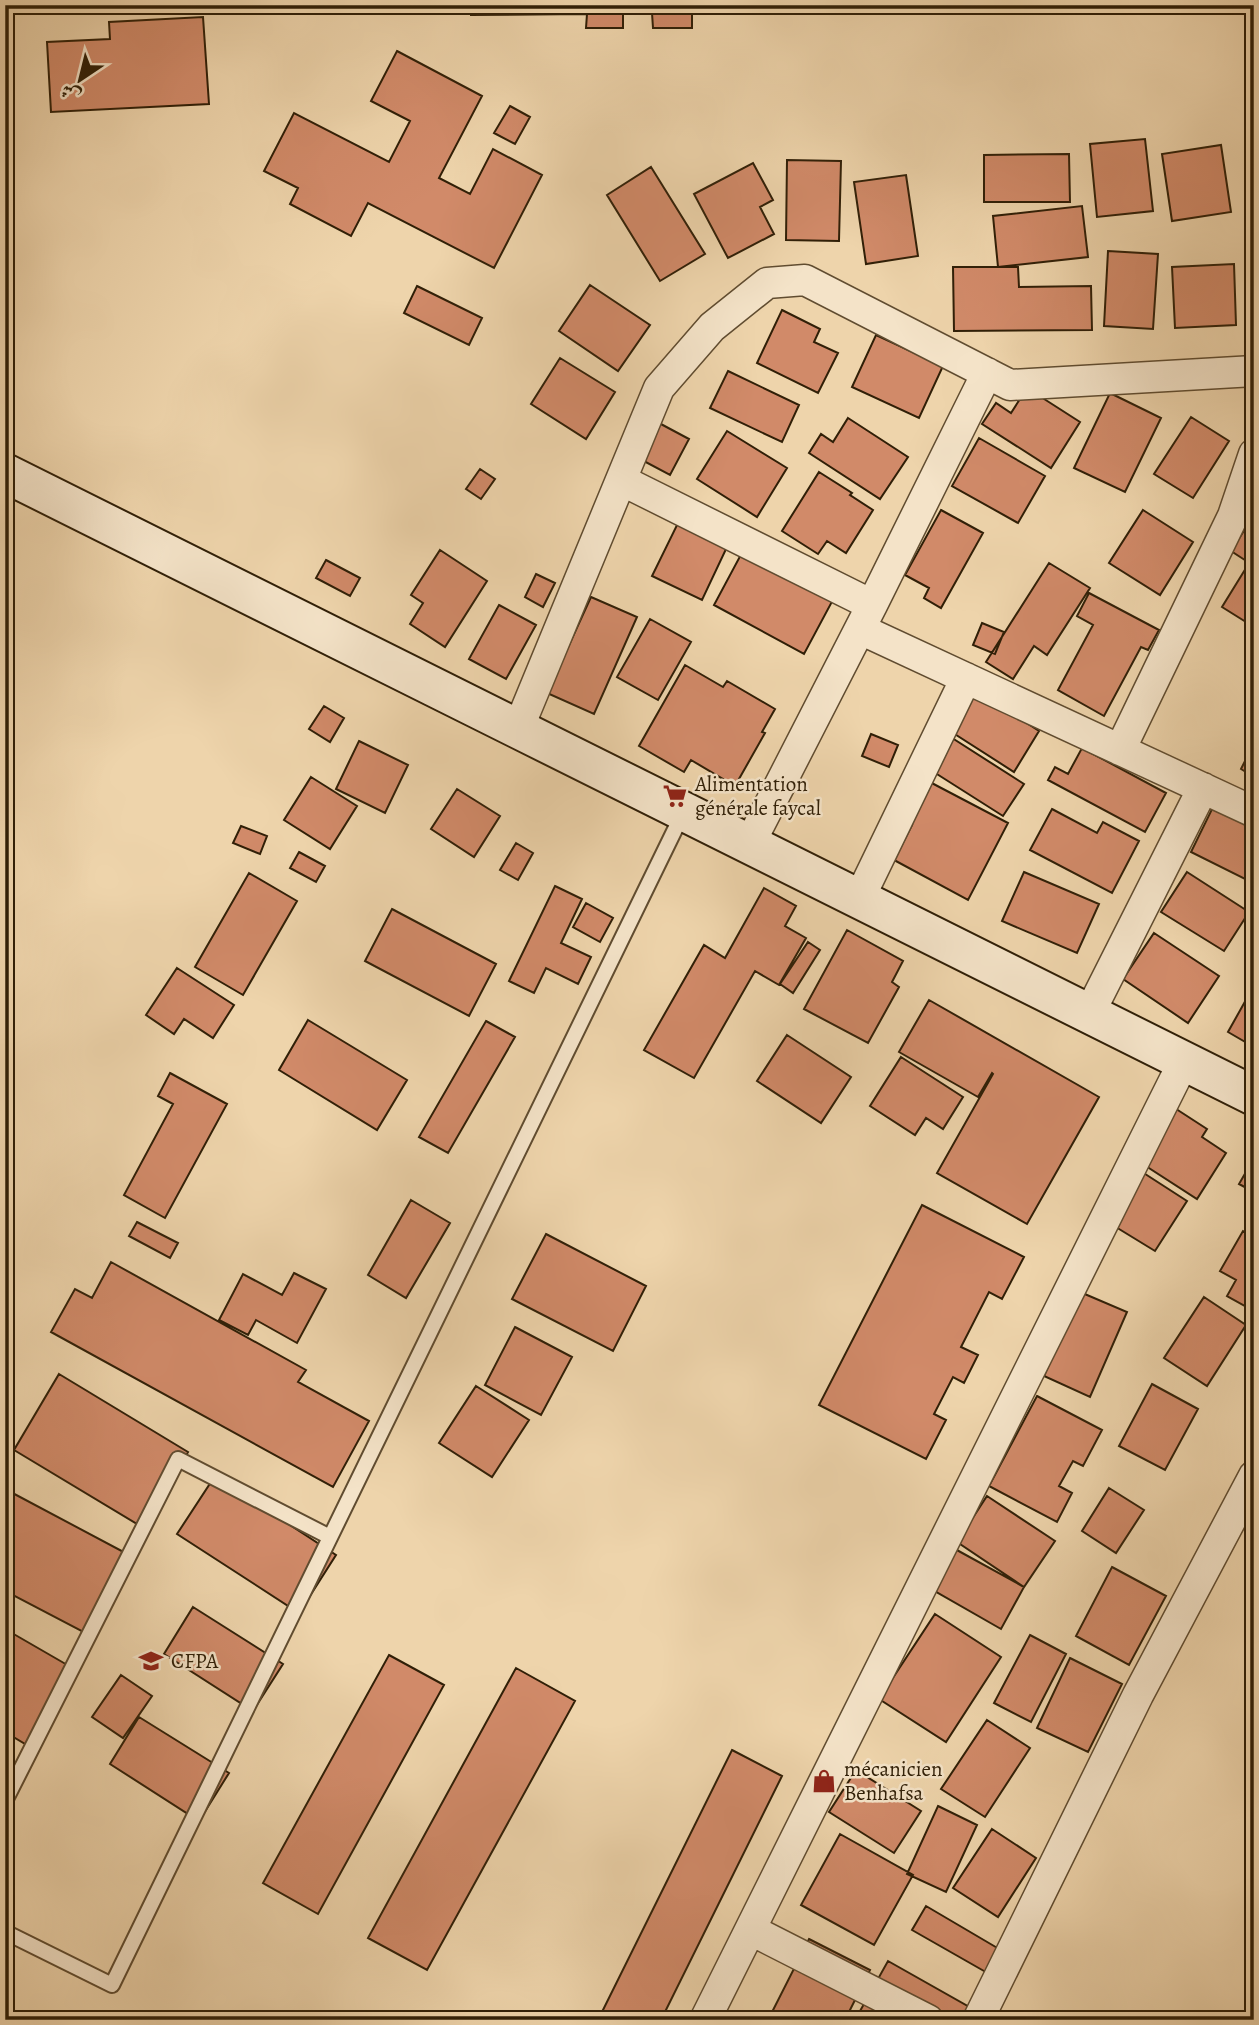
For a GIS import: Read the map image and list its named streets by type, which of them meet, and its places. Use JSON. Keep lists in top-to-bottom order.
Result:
{
  "places": {
    "supermarket": ["Alimentation générale faycal"],
    "school or university": ["CFPA"],
    "shop": ["mécanicien Benhafsa"]
  },
  "north": "bottom left"
}
